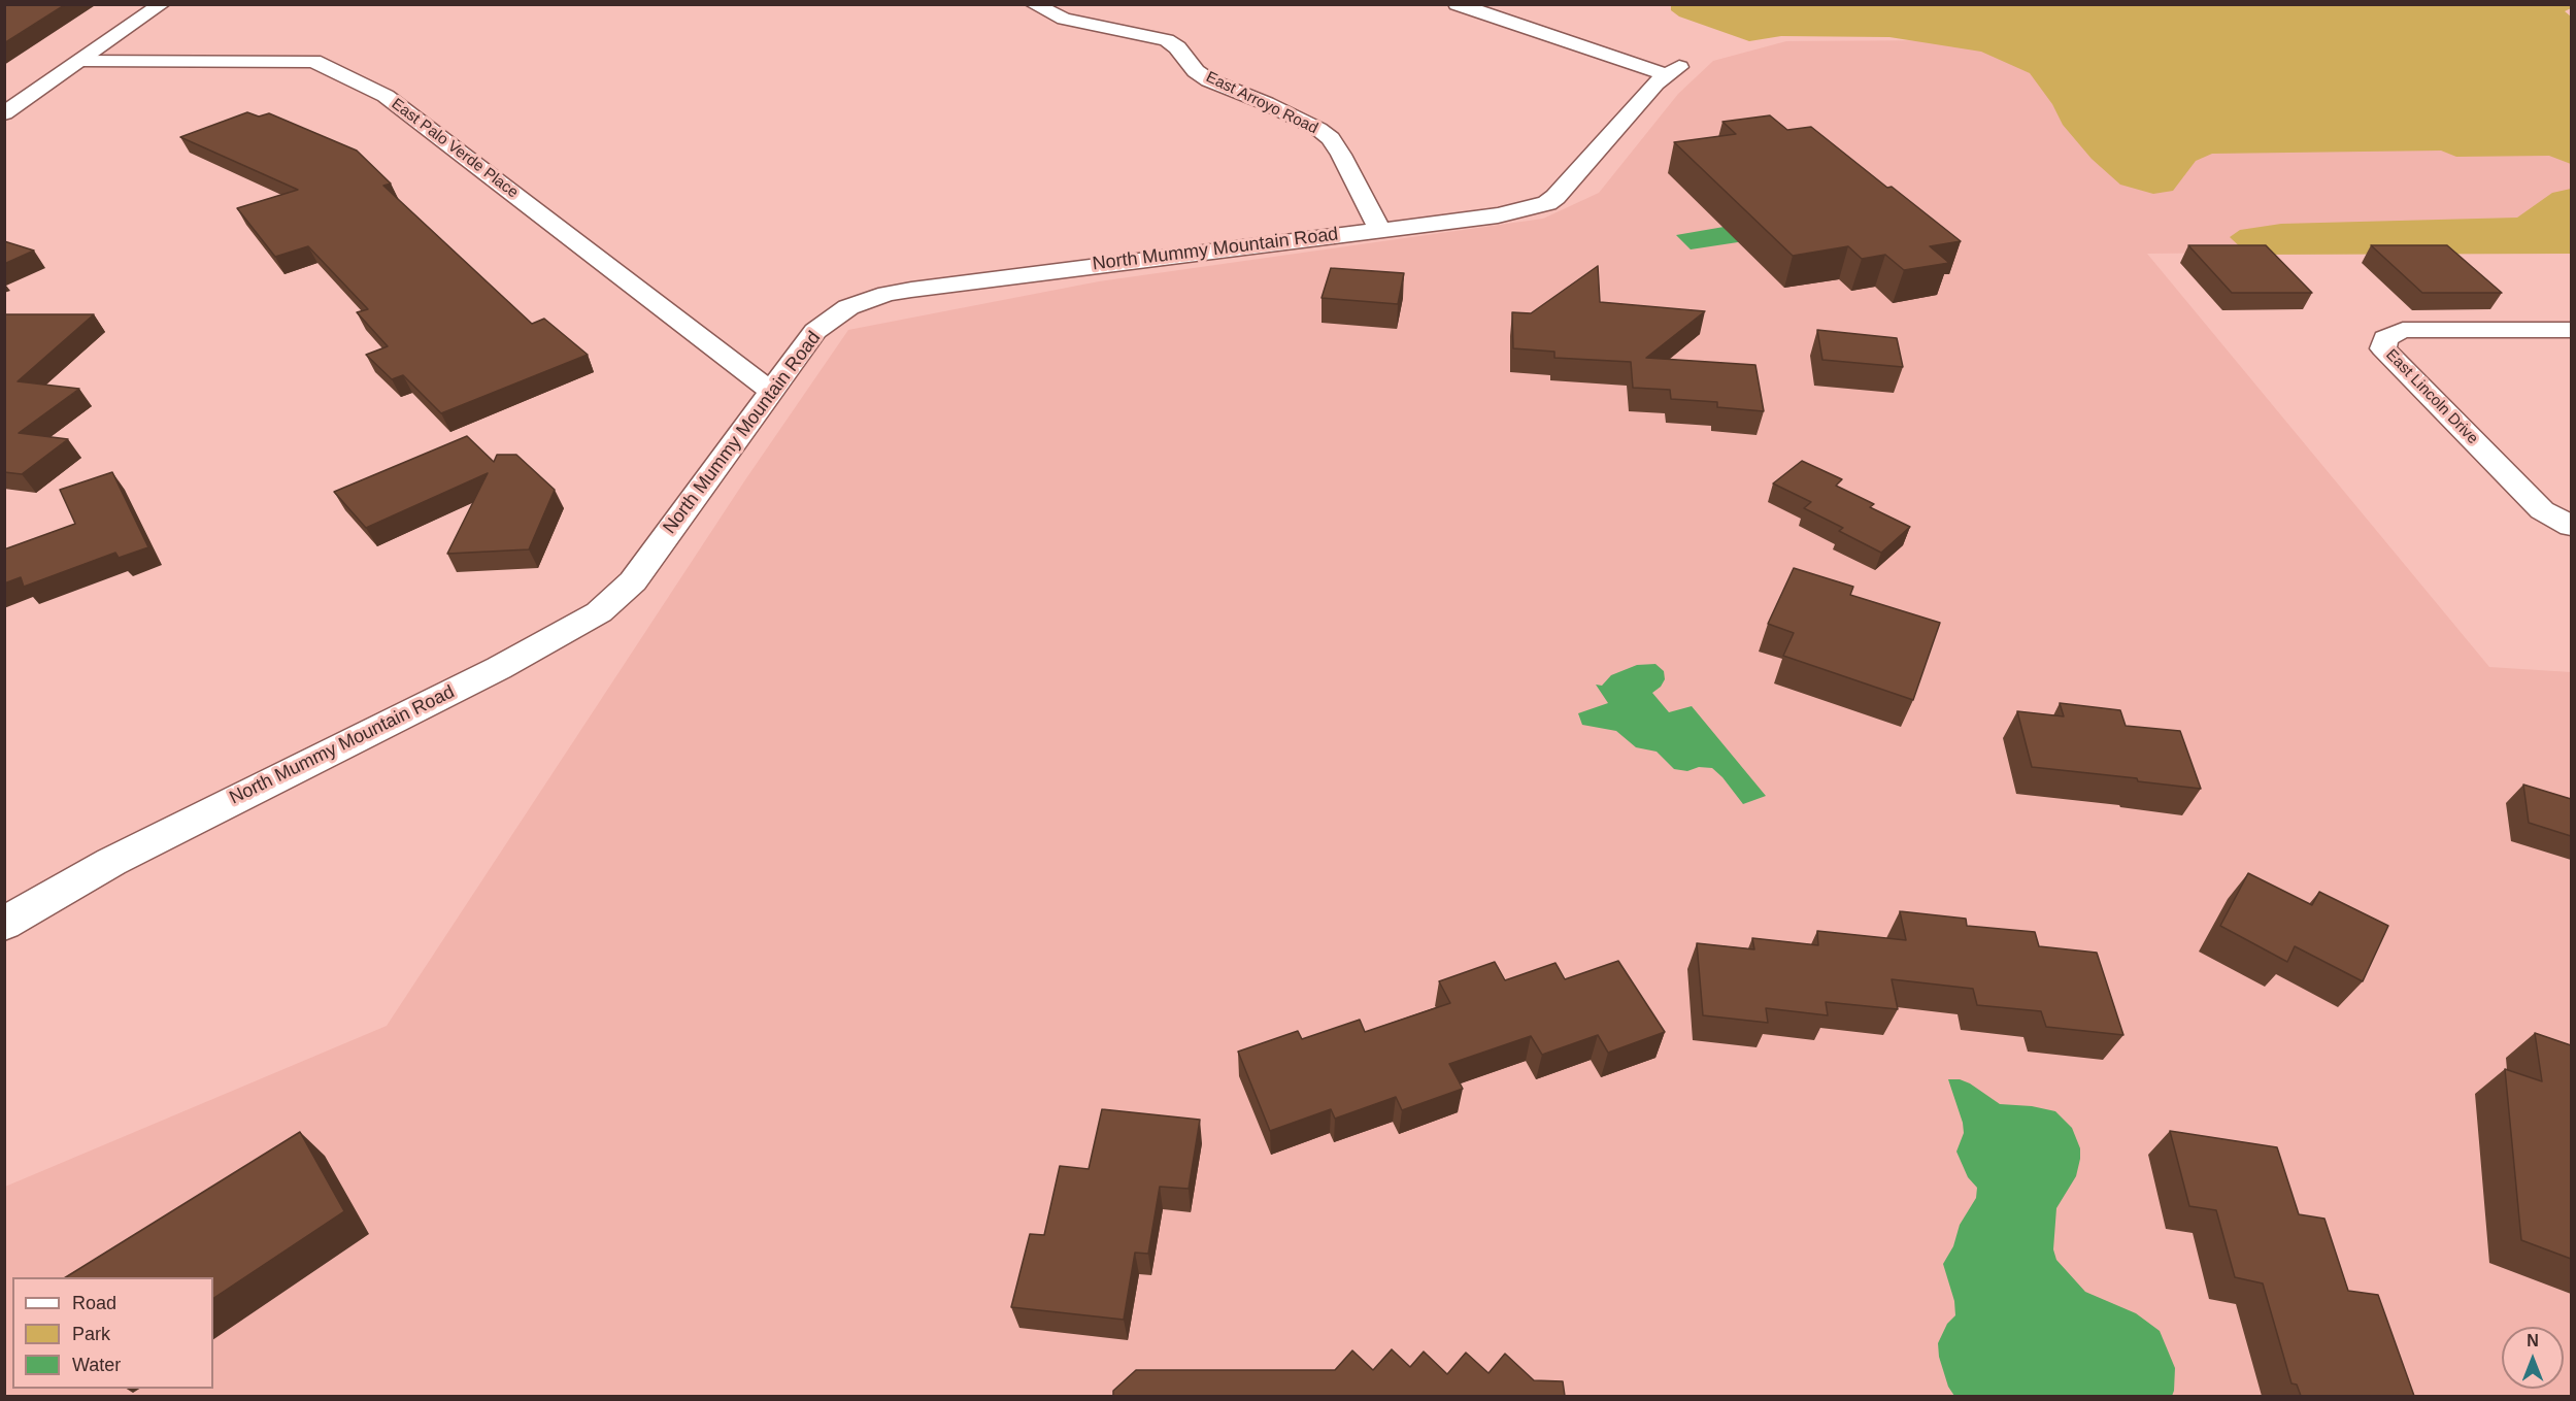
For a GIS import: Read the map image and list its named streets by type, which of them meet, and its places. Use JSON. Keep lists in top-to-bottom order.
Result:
{
  "streets": {
    "street": [
      "East Arroyo Road",
      "East Palo Verde Place",
      "North Mummy Mountain Road",
      "East Lincoln Drive"
    ]
  },
  "crossings": [
    ["East Arroyo Road", "North Mummy Mountain Road"],
    ["East Palo Verde Place", "North Mummy Mountain Road"]
  ],
  "legend": ["Road", "Park", "Water"],
  "north": "top"
}
